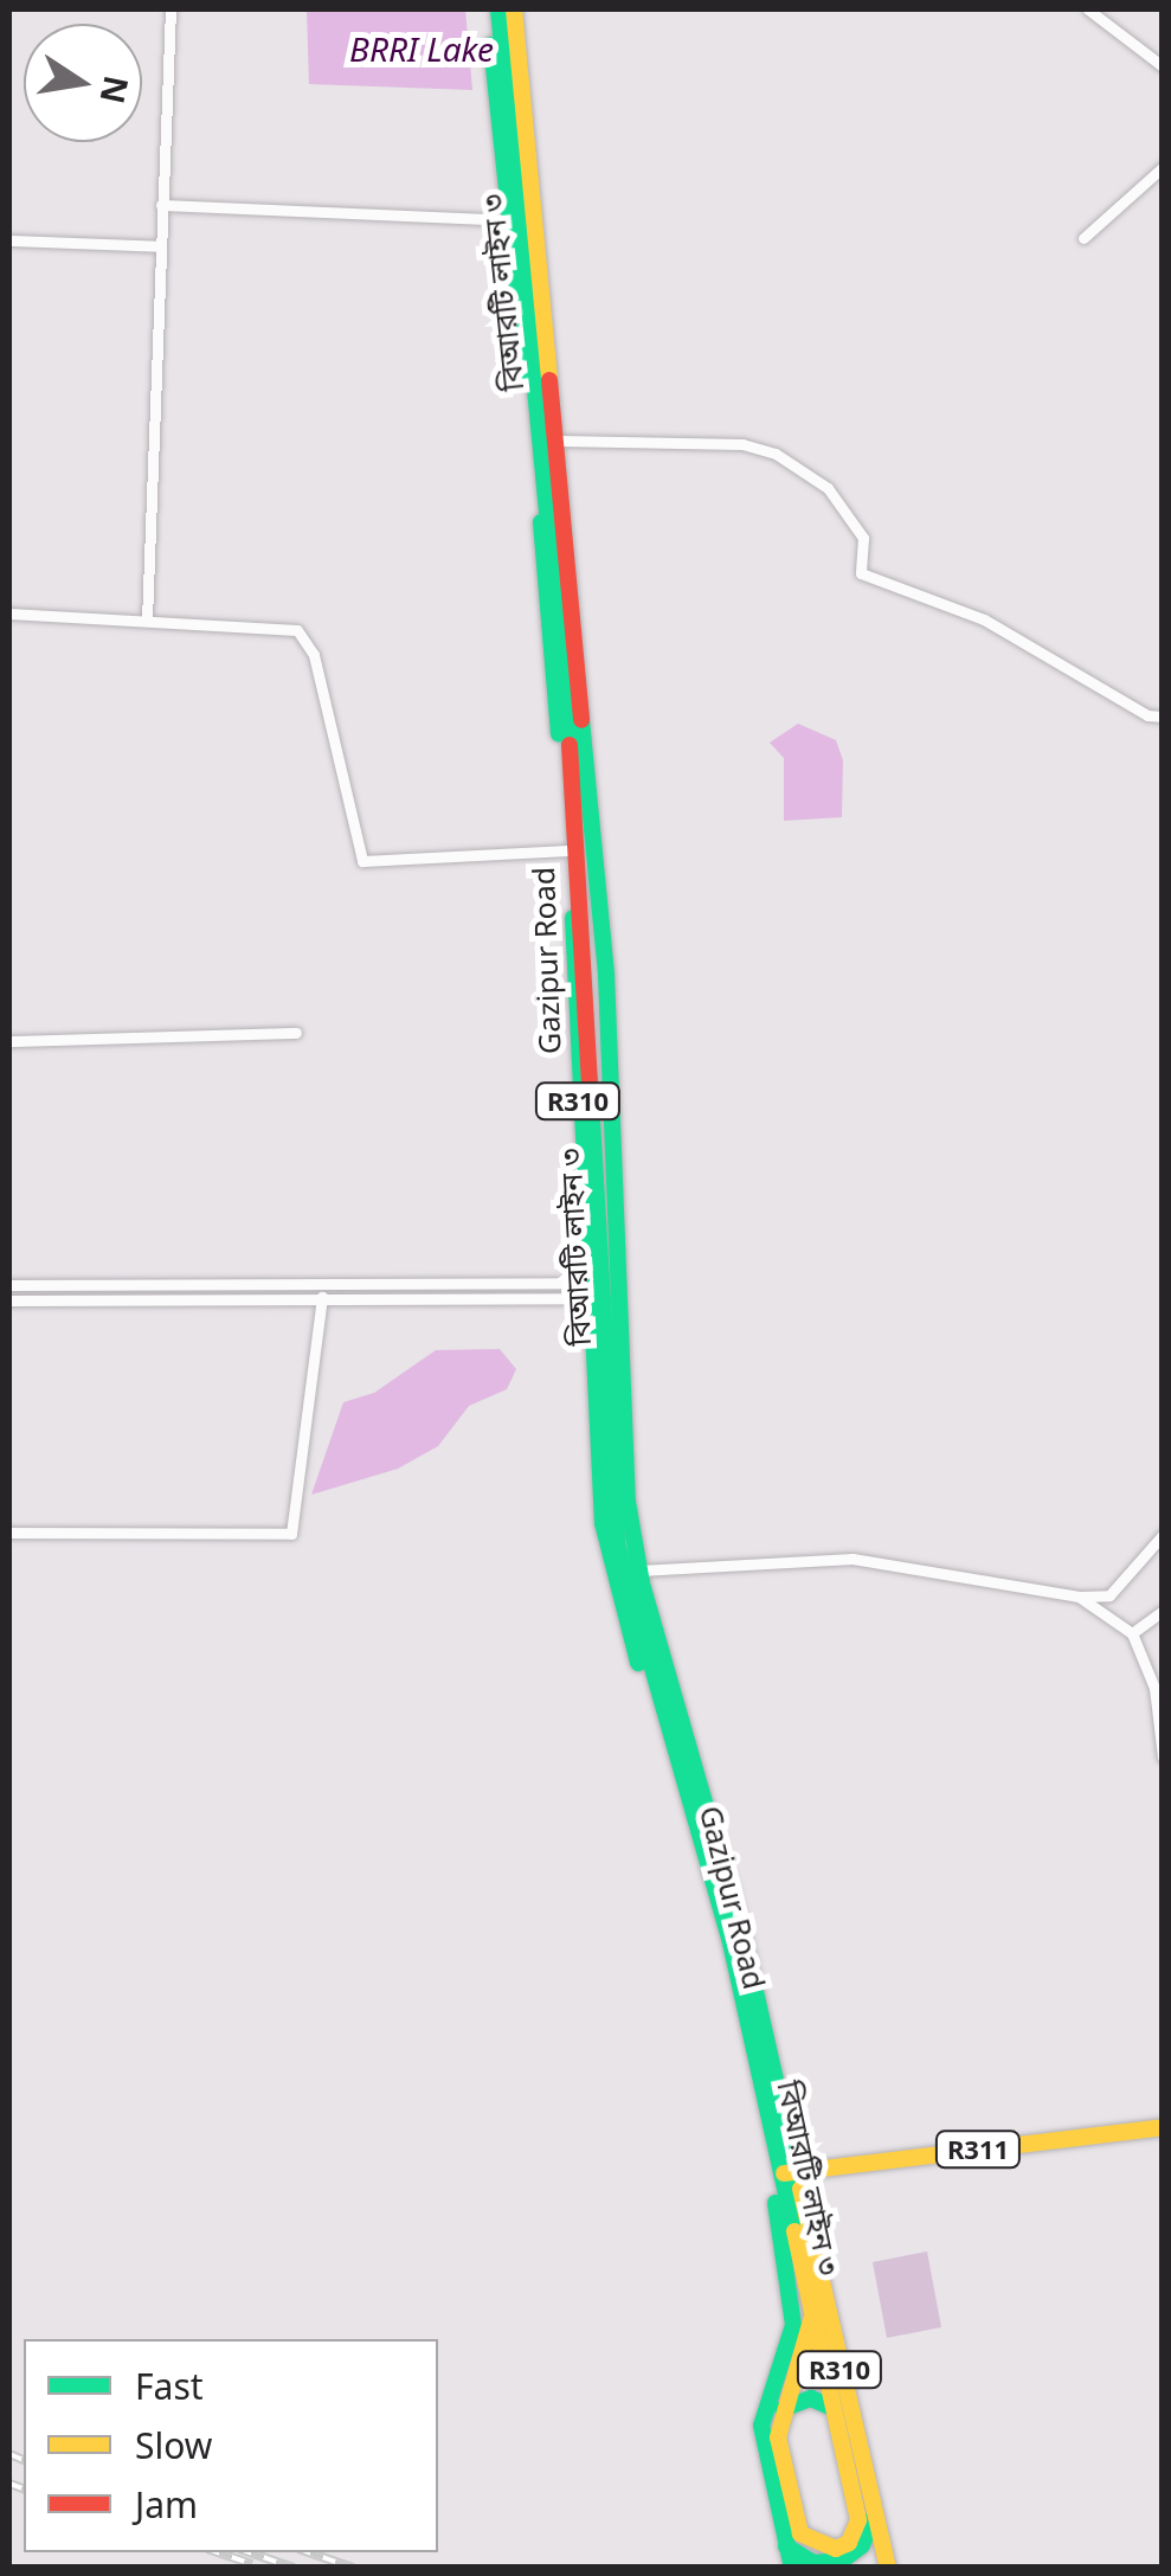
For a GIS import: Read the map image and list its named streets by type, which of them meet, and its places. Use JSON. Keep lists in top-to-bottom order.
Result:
{
  "streets": {
    "main road": [
      "বিআরটি লাইন ৩",
      "Gazipur Road",
      "R310",
      "R311"
    ]
  },
  "crossings": [
    ["বিআরটি লাইন ৩", "Gazipur Road"],
    ["বিআরটি লাইন ৩", "R310"],
    ["বিআরটি লাইন ৩", "R311"],
    ["Gazipur Road", "R310"],
    ["Gazipur Road", "R311"],
    ["R310", "R311"]
  ],
  "water": ["BRRI Lake"],
  "legend": ["Fast", "Slow", "Jam"],
  "north": "right"
}
